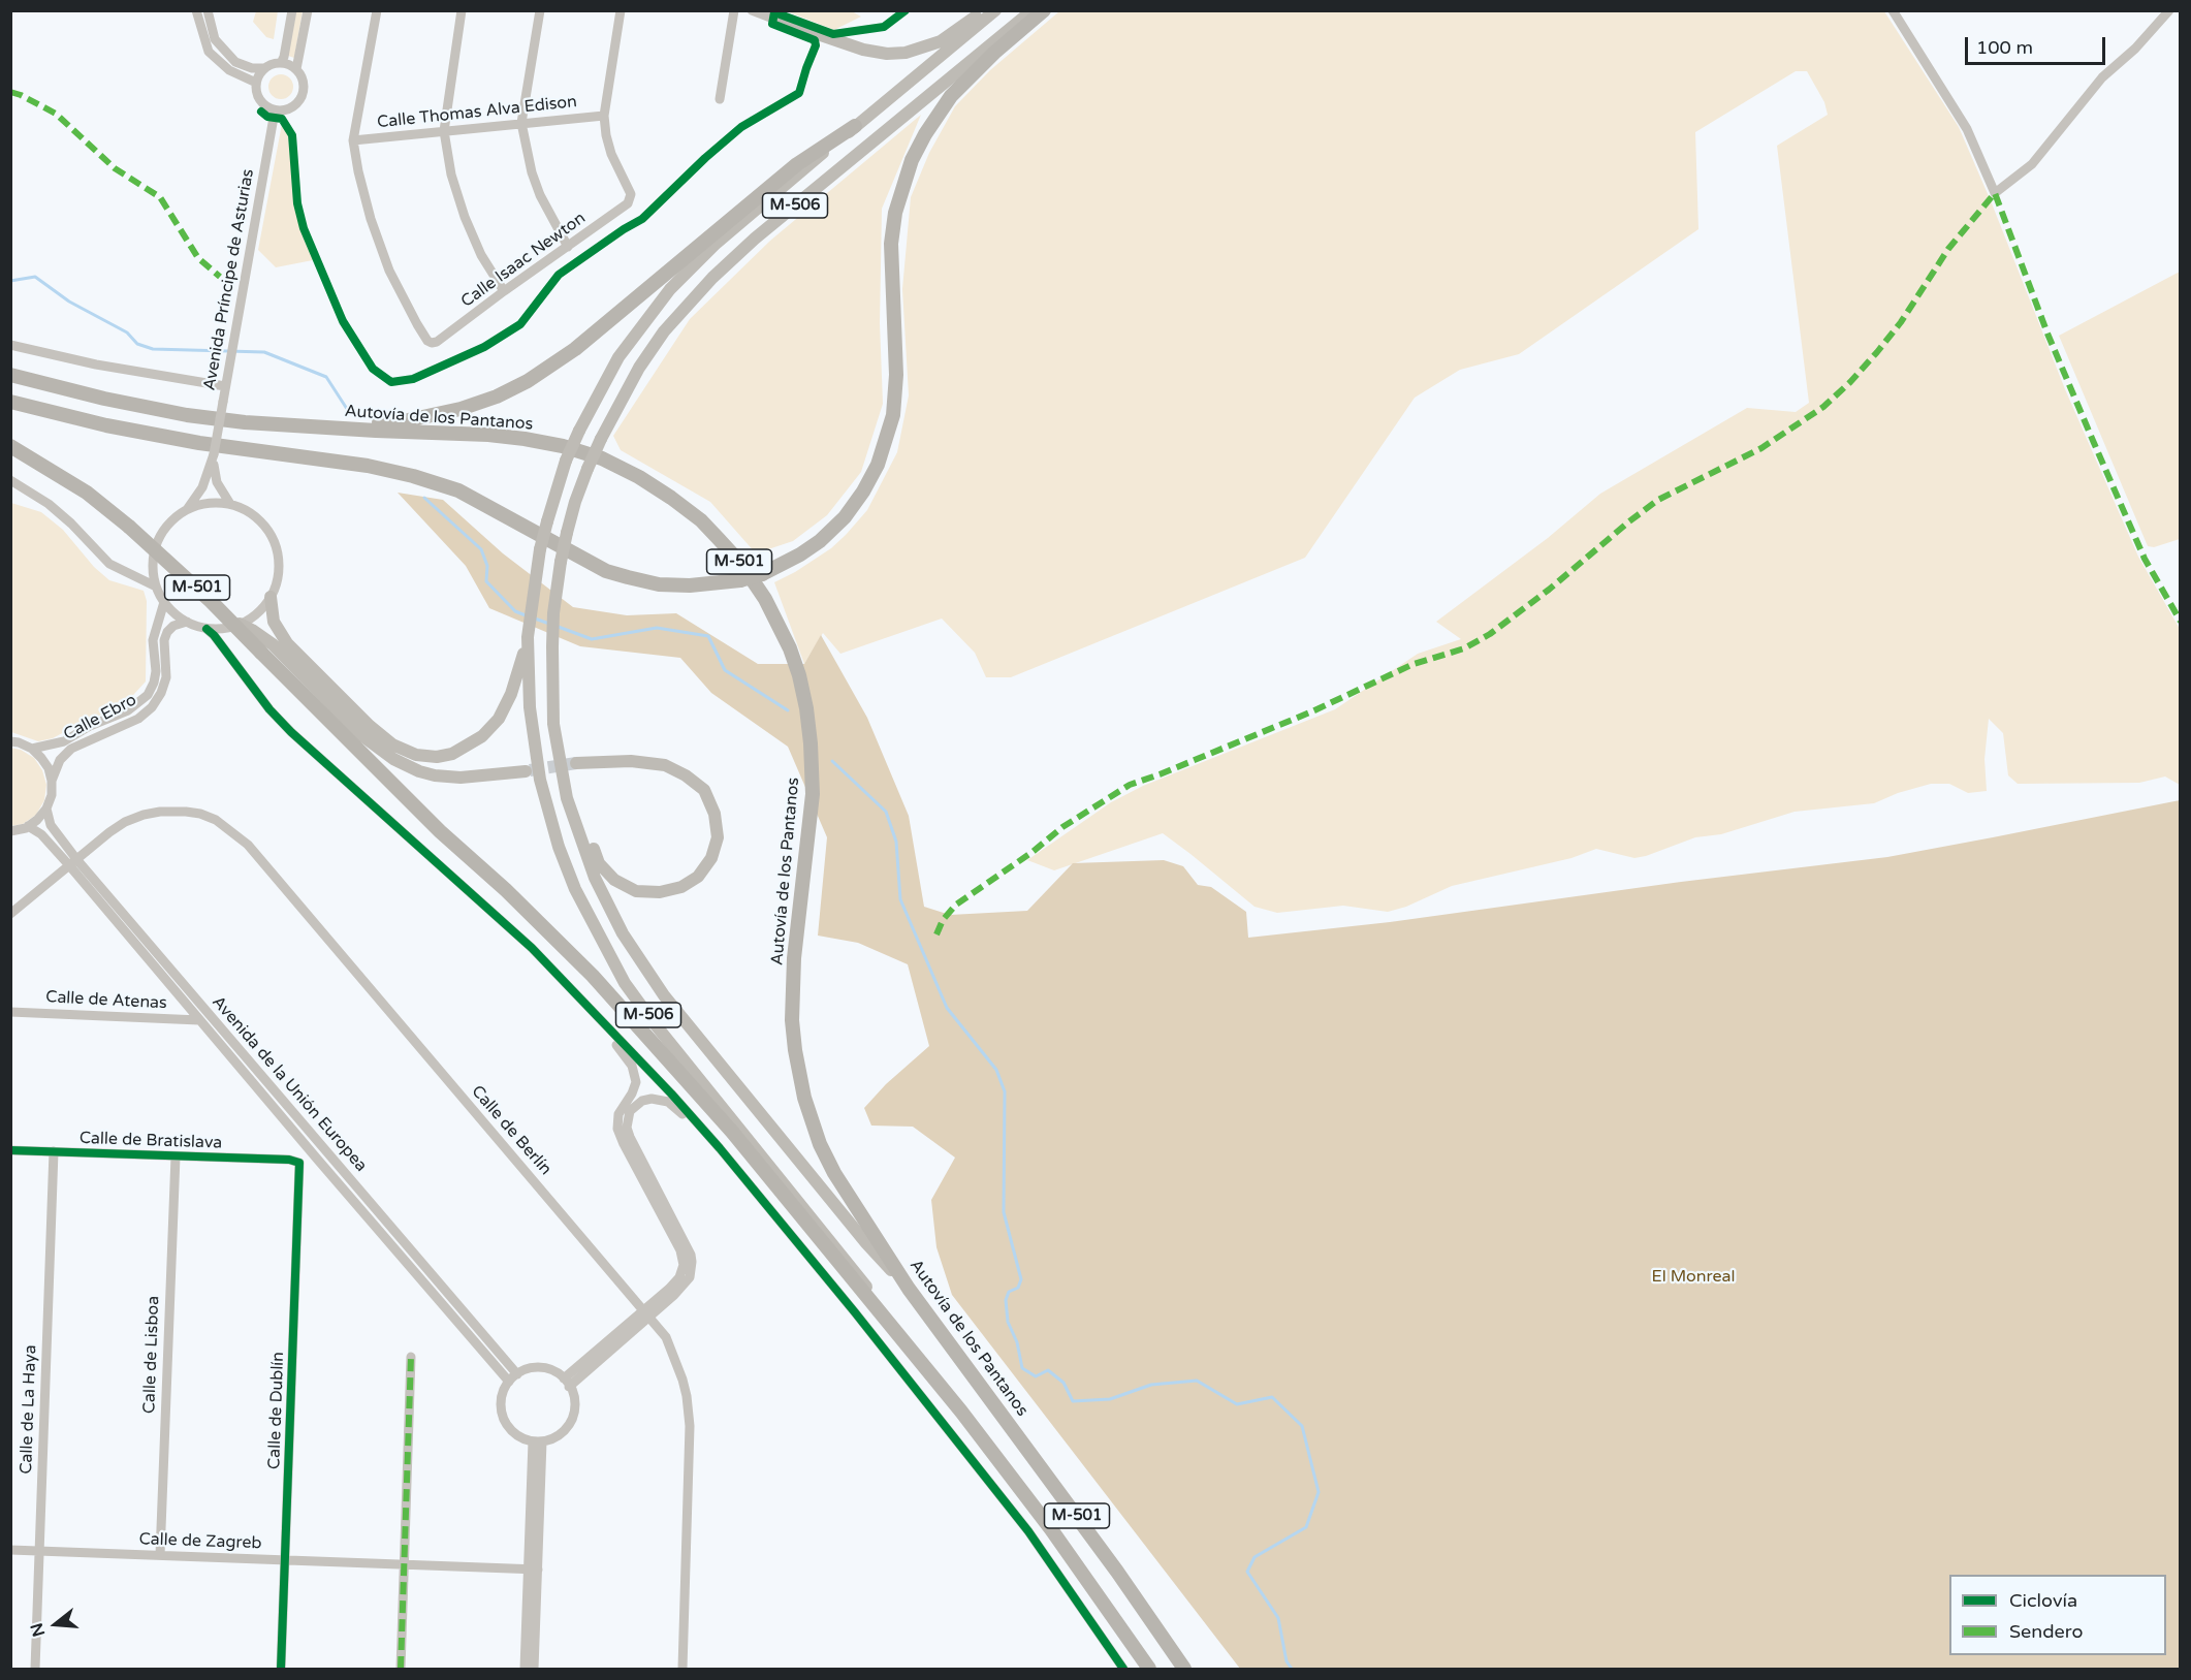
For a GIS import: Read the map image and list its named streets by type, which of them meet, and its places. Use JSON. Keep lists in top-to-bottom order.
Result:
{
  "streets": {
    "highway": ["Autovía de los Pantanos", "M-501"],
    "main road": ["M-506"],
    "street": [
      "Calle Thomas Alva Edison",
      "Calle Isaac Newton",
      "Avenida Príncipe de Asturias",
      "Calle Ebro",
      "Calle de Atenas",
      "Avenida de la Unión Europea",
      "Calle de Berlín",
      "Calle de Bratislava",
      "Calle de Lisboa",
      "Calle de La Haya",
      "Calle de Dublín",
      "Calle de Zagreb"
    ]
  },
  "crossings": [
    ["Calle Thomas Alva Edison", "Calle Isaac Newton"],
    ["M-506", "Autovía de los Pantanos"],
    ["M-506", "M-501"],
    ["Avenida Príncipe de Asturias", "Calle Ebro"],
    ["Calle de Atenas", "Avenida de la Unión Europea"],
    ["Avenida de la Unión Europea", "Calle de Berlín"],
    ["Avenida de la Unión Europea", "Calle de Bratislava"],
    ["Avenida de la Unión Europea", "Calle de Dublín"],
    ["Calle de Bratislava", "Calle de Lisboa"],
    ["Calle de Bratislava", "Calle de La Haya"],
    ["Calle de Bratislava", "Calle de Dublín"],
    ["Calle de Lisboa", "Calle de Zagreb"],
    ["Calle de La Haya", "Calle de Zagreb"],
    ["Calle de Dublín", "Calle de Zagreb"]
  ],
  "parks": ["El Monreal"],
  "legend": ["Ciclovía", "Sendero"],
  "scale_bar": "100 m",
  "north": "left"
}
